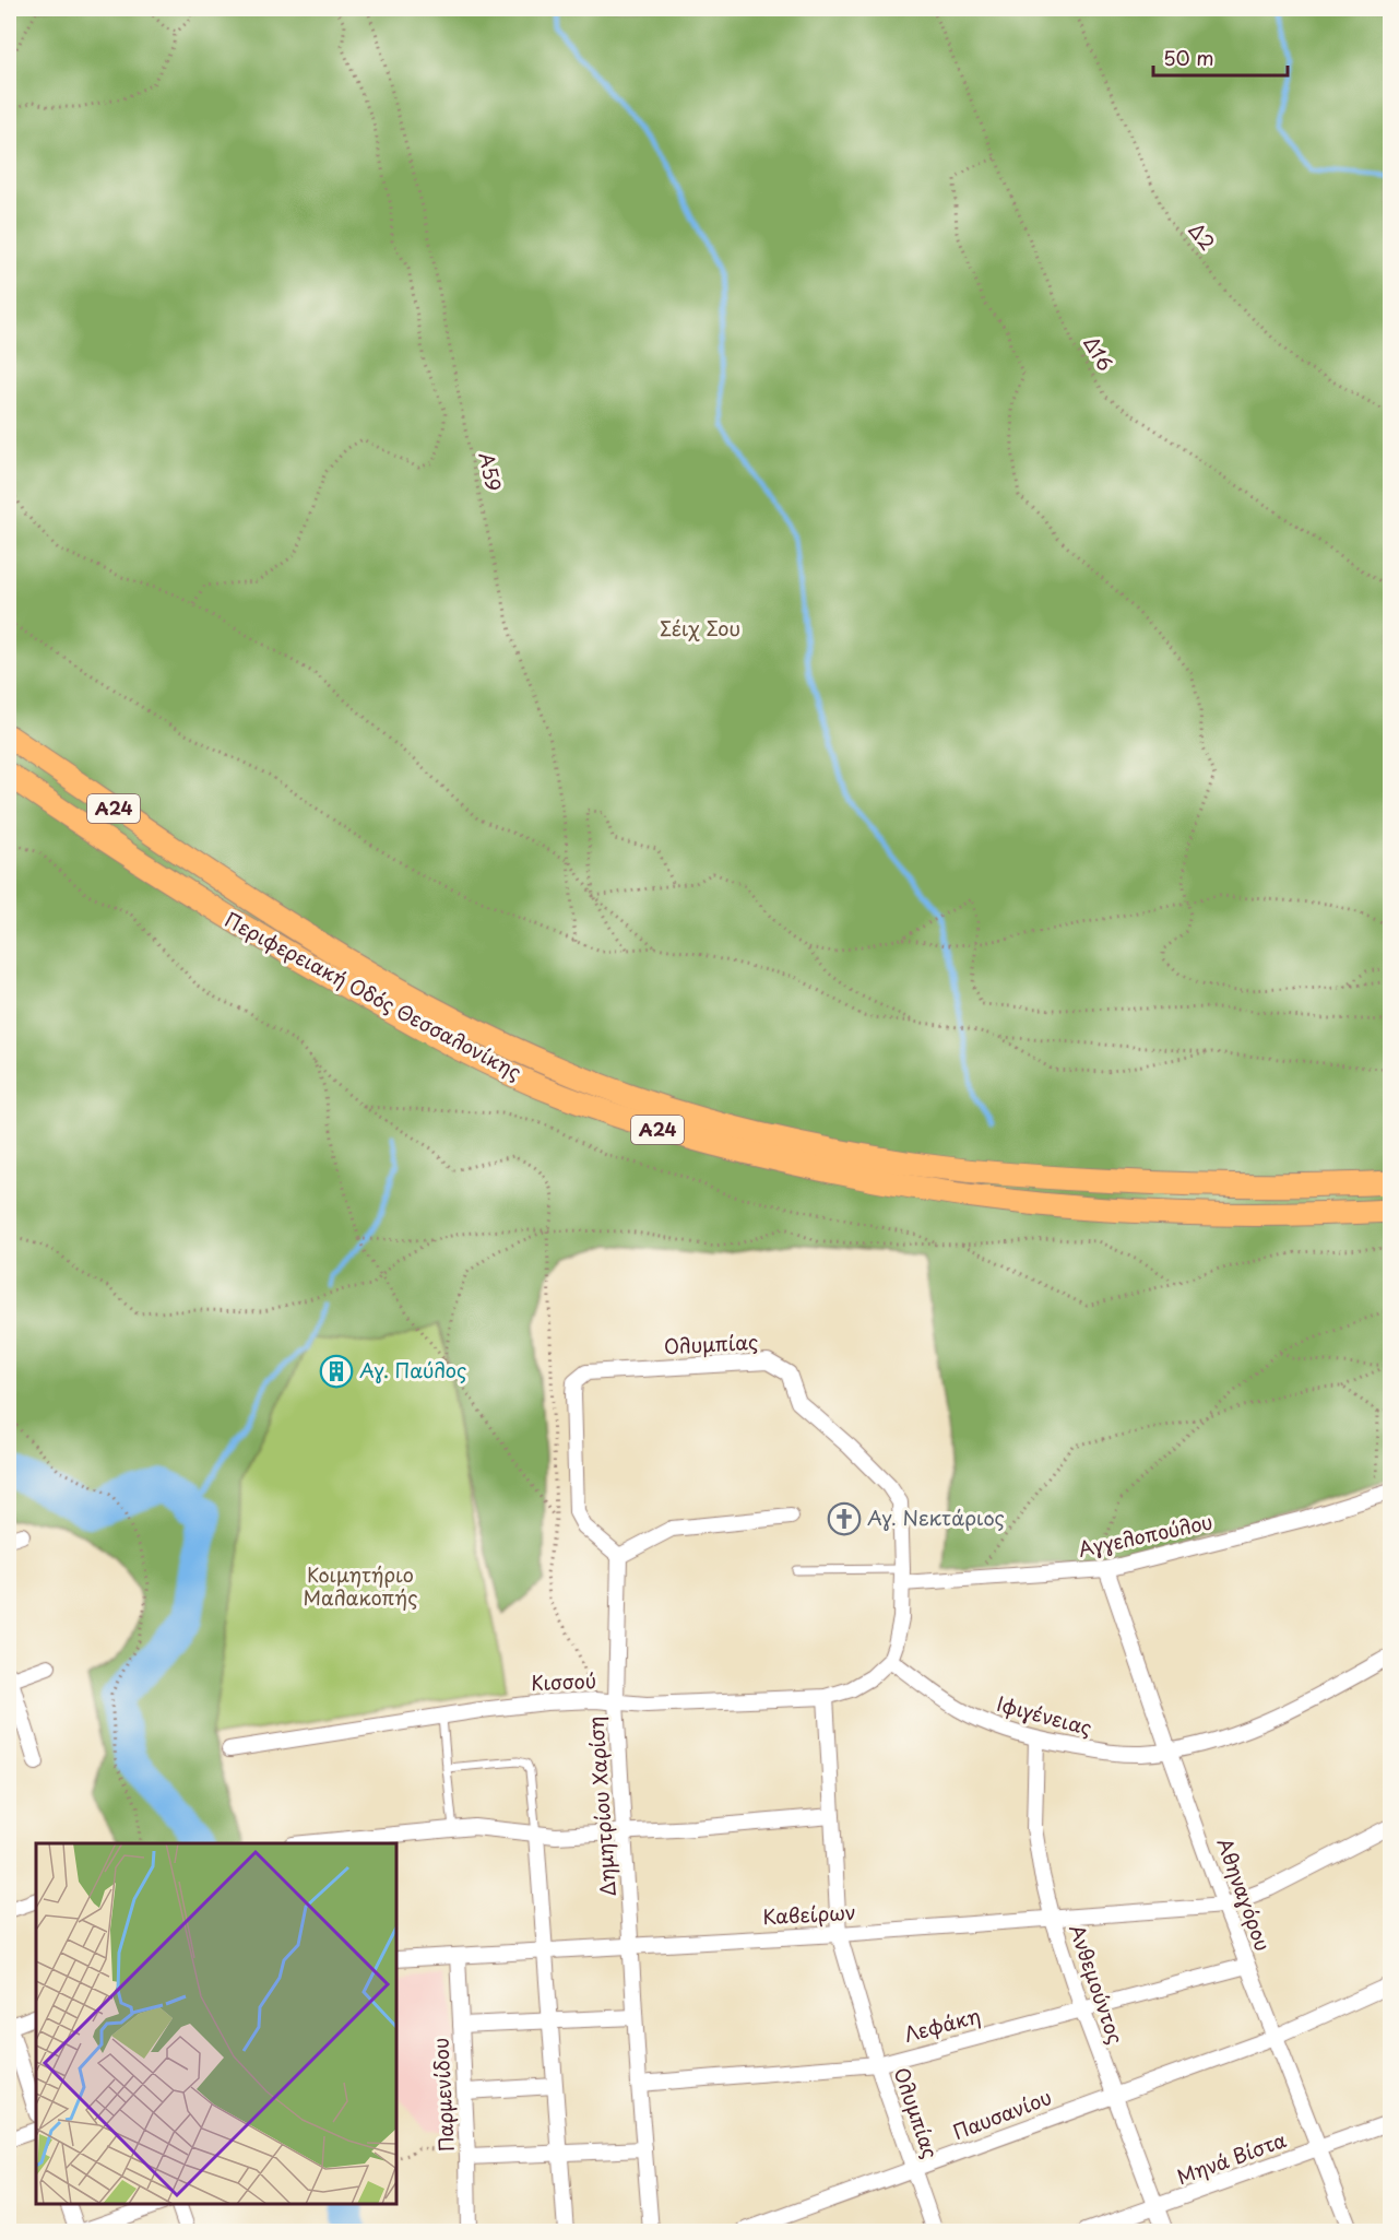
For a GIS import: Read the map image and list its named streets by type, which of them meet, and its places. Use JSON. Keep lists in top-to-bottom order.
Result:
{
  "streets": {
    "highway": ["Α24", "Περιφερειακή Οδός Θεσσαλονίκης"],
    "street": [
      "Ολυμπίας",
      "Αγγελοπούλου",
      "Κισσού",
      "Ιφιγένειας",
      "Δημητρίου Χαρίση",
      "Αθηναγόρου",
      "Καβείρων",
      "Ανθεμούντος",
      "Λεφάκη",
      "Παρμενίδου",
      "Παυσανίου",
      "Μηνά Βίστα"
    ],
    "path": ["Δ2", "Δ16", "Α59"]
  },
  "crossings": [
    ["Ολυμπίας", "Αγγελοπούλου"],
    ["Ολυμπίας", "Κισσού"],
    ["Ολυμπίας", "Ιφιγένειας"],
    ["Ολυμπίας", "Δημητρίου Χαρίση"],
    ["Ολυμπίας", "Καβείρων"],
    ["Ολυμπίας", "Λεφάκη"],
    ["Ολυμπίας", "Παυσανίου"],
    ["Αγγελοπούλου", "Αθηναγόρου"],
    ["Κισσού", "Ιφιγένειας"],
    ["Κισσού", "Δημητρίου Χαρίση"],
    ["Ιφιγένειας", "Αθηναγόρου"],
    ["Ιφιγένειας", "Ανθεμούντος"],
    ["Δημητρίου Χαρίση", "Καβείρων"],
    ["Δημητρίου Χαρίση", "Λεφάκη"],
    ["Αθηναγόρου", "Καβείρων"],
    ["Αθηναγόρου", "Λεφάκη"],
    ["Αθηναγόρου", "Παυσανίου"],
    ["Αθηναγόρου", "Μηνά Βίστα"],
    ["Καβείρων", "Ανθεμούντος"],
    ["Καβείρων", "Παρμενίδου"],
    ["Ανθεμούντος", "Λεφάκη"],
    ["Ανθεμούντος", "Παυσανίου"],
    ["Ανθεμούντος", "Μηνά Βίστα"]
  ],
  "parks": ["Σέιχ Σου", "Κοιμητήριο Μαλακοπής"],
  "places": {
    "building": ["Αγ. Παύλος"],
    "church": ["Αγ. Νεκτάριος"]
  },
  "scale_bar": "50 m"
}
